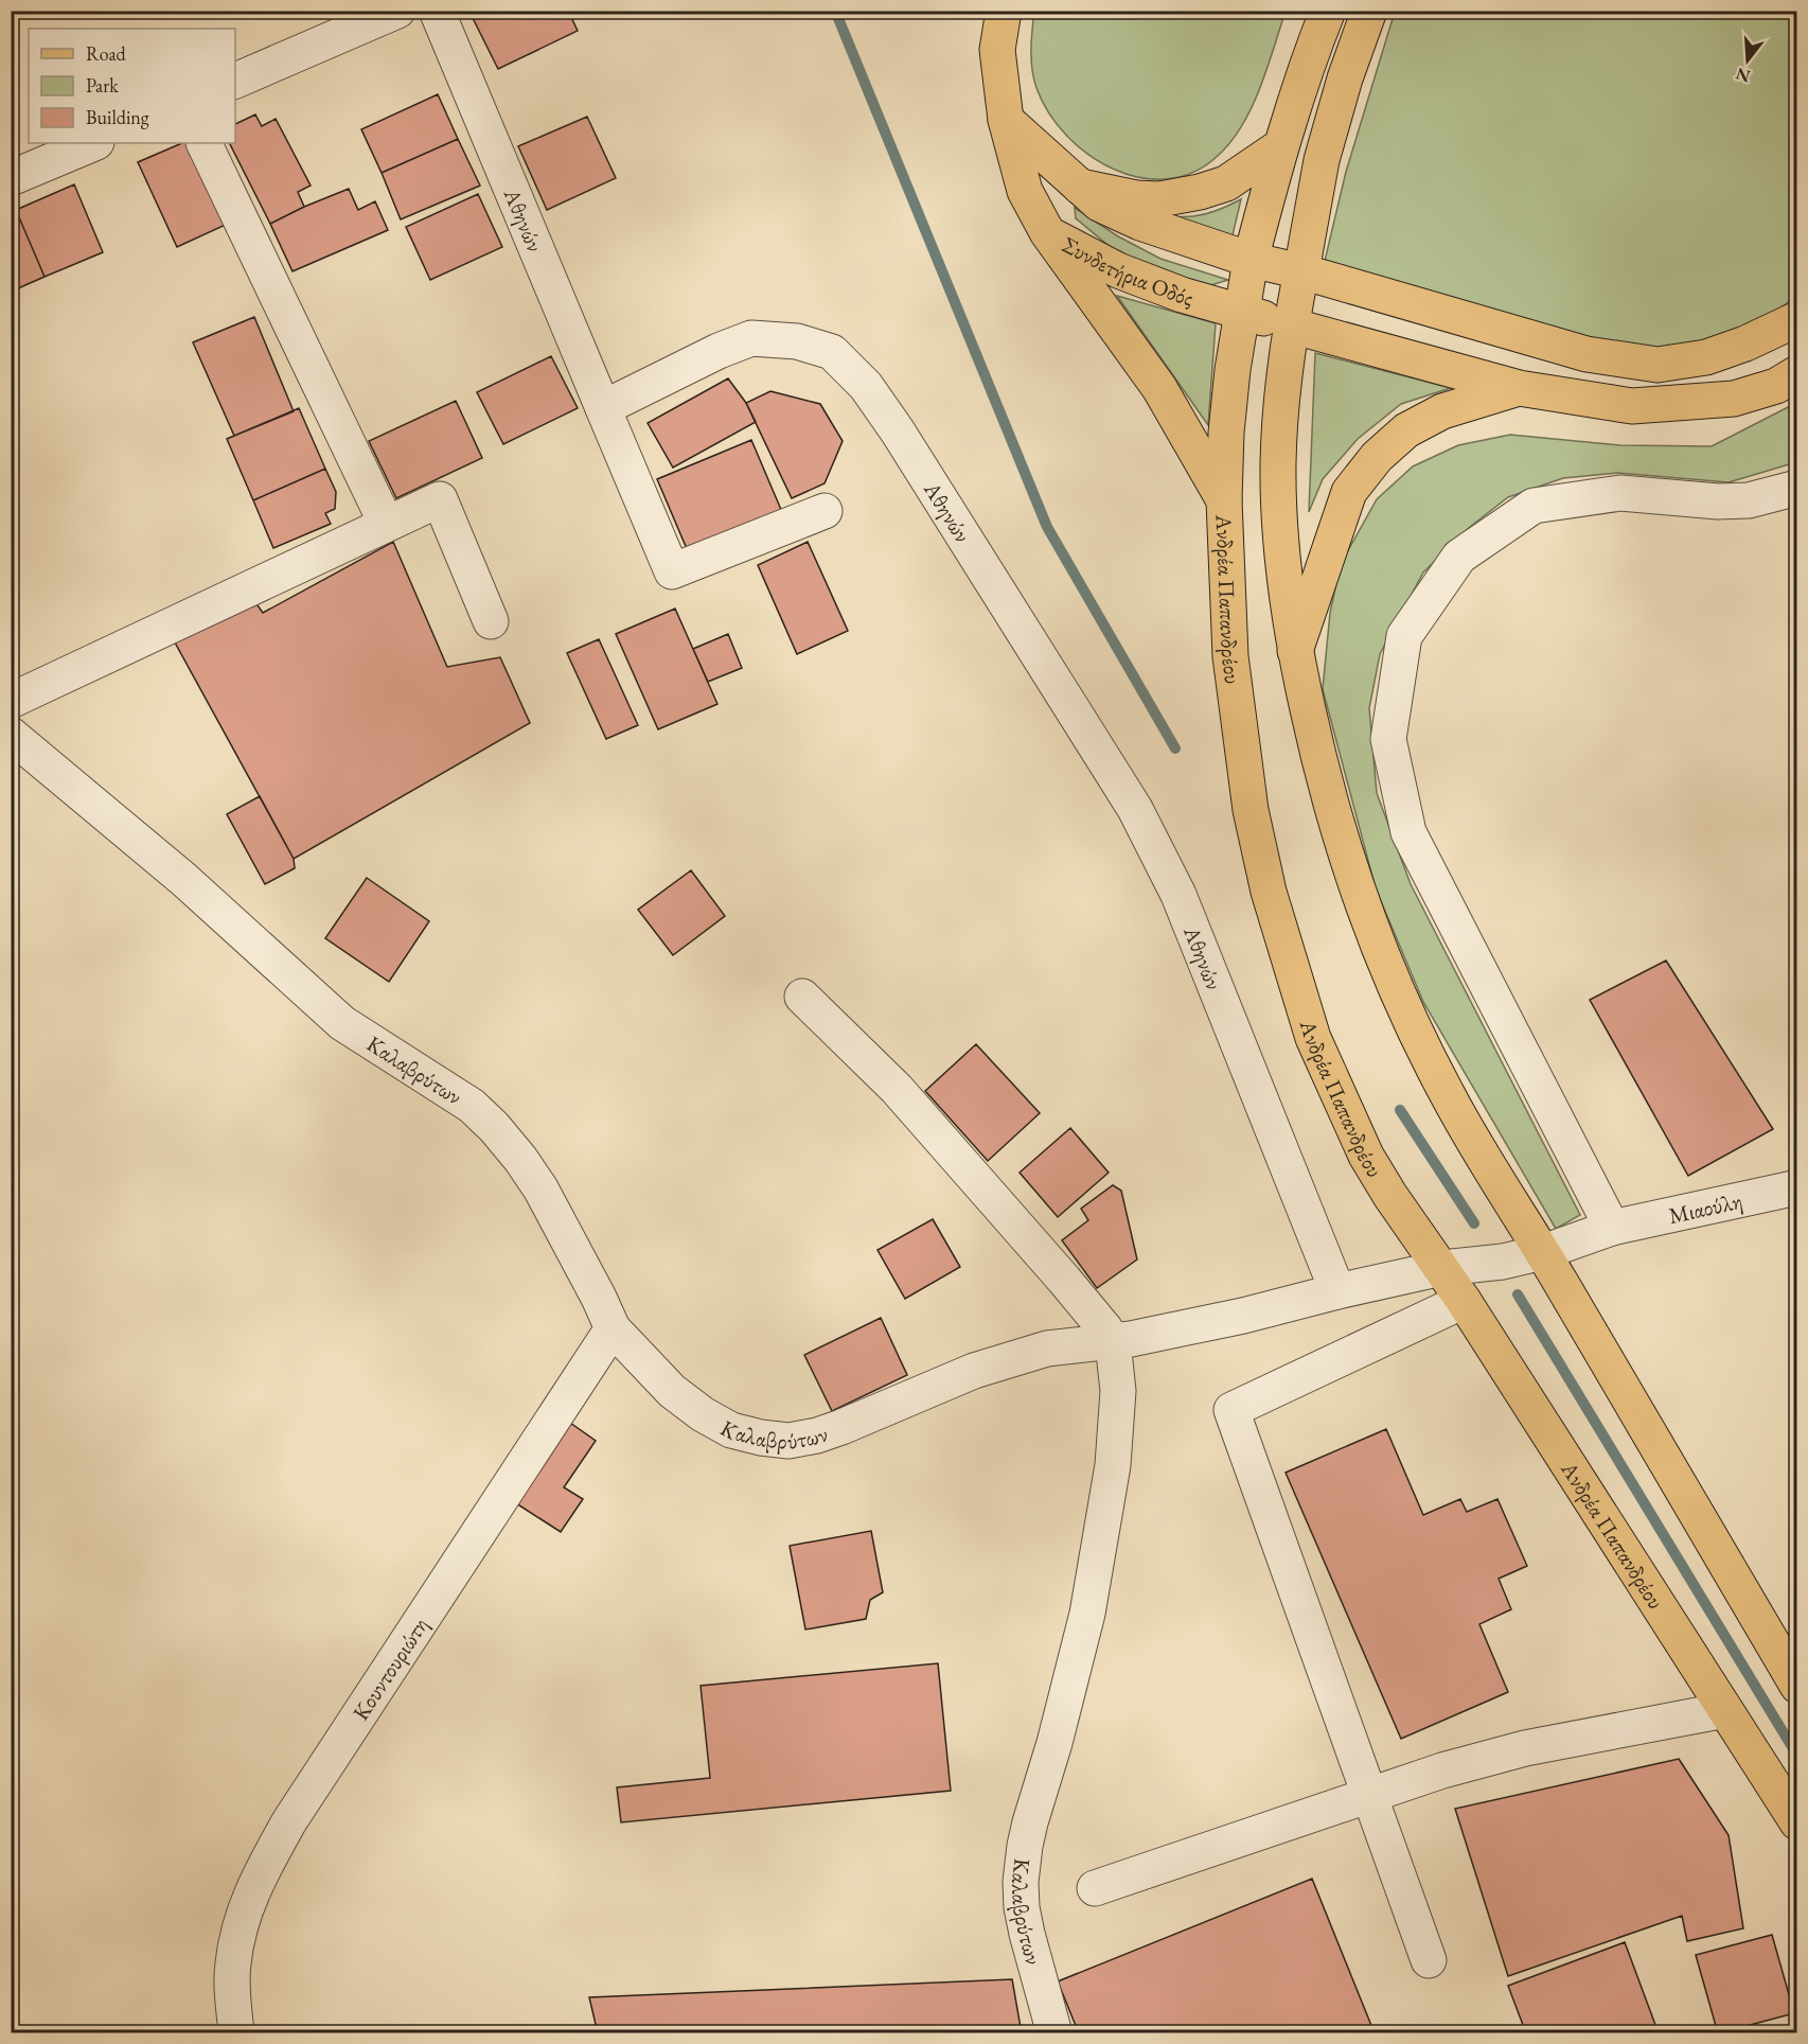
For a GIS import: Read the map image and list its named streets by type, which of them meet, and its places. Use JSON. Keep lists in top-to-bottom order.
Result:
{
  "streets": {
    "main road": ["Συνδετήρια Οδός", "Ανδρέα Παπανδρέου"],
    "street": [
      "Αθηνών",
      "Καλαβρύτων",
      "Μιαούλη",
      "Κουντουριώτη"
    ]
  },
  "crossings": [
    ["Αθηνών", "Μιαούλη"],
    ["Συνδετήρια Οδός", "Ανδρέα Παπανδρέου"],
    ["Ανδρέα Παπανδρέου", "Μιαούλη"],
    ["Καλαβρύτων", "Μιαούλη"],
    ["Καλαβρύτων", "Κουντουριώτη"]
  ],
  "legend": ["Road", "Park", "Building"],
  "north": "bottom"
}
